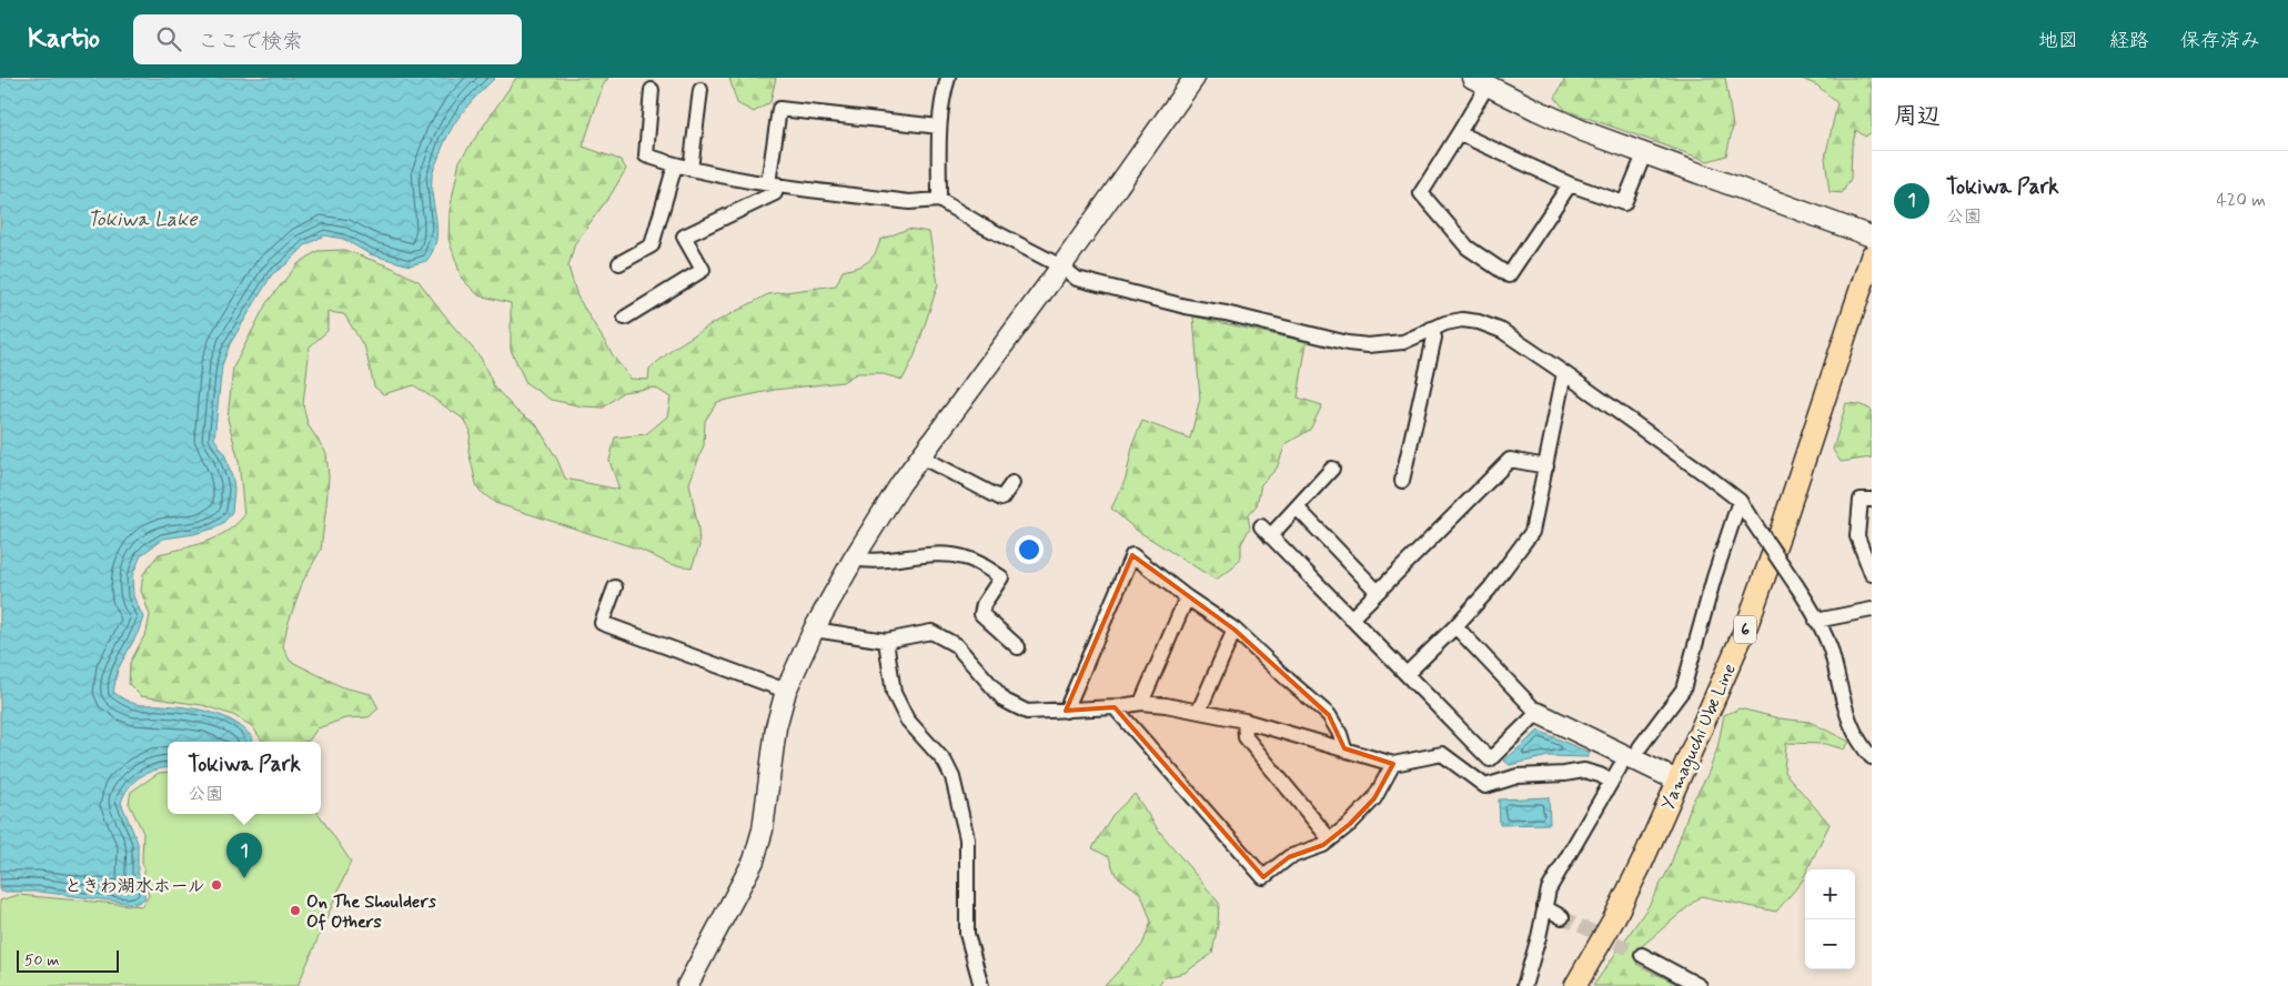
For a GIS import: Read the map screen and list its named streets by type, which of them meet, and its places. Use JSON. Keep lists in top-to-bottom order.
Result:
{
  "streets": {
    "main road": ["6", "Yamaguchi Ube Line"]
  },
  "water": ["Tokiwa Lake"],
  "places": ["ときわ湖水ホール", "On The Shoulders Of Others"],
  "scale_bar": "50 m",
  "page": {
    "header": "Kartio",
    "search": "ここで検索",
    "nav": ["地図", "経路", "保存済み"],
    "heading": "周辺",
    "list": [
      {
        "mark": "1",
        "name": "Tokiwa Park",
        "note": "公園",
        "value": "420 m"
      }
    ],
    "popup": ["Tokiwa Park", "公園"],
    "pins": "1",
    "map_buttons": ["+", "−"],
    "scale": "50 m"
  }
}
